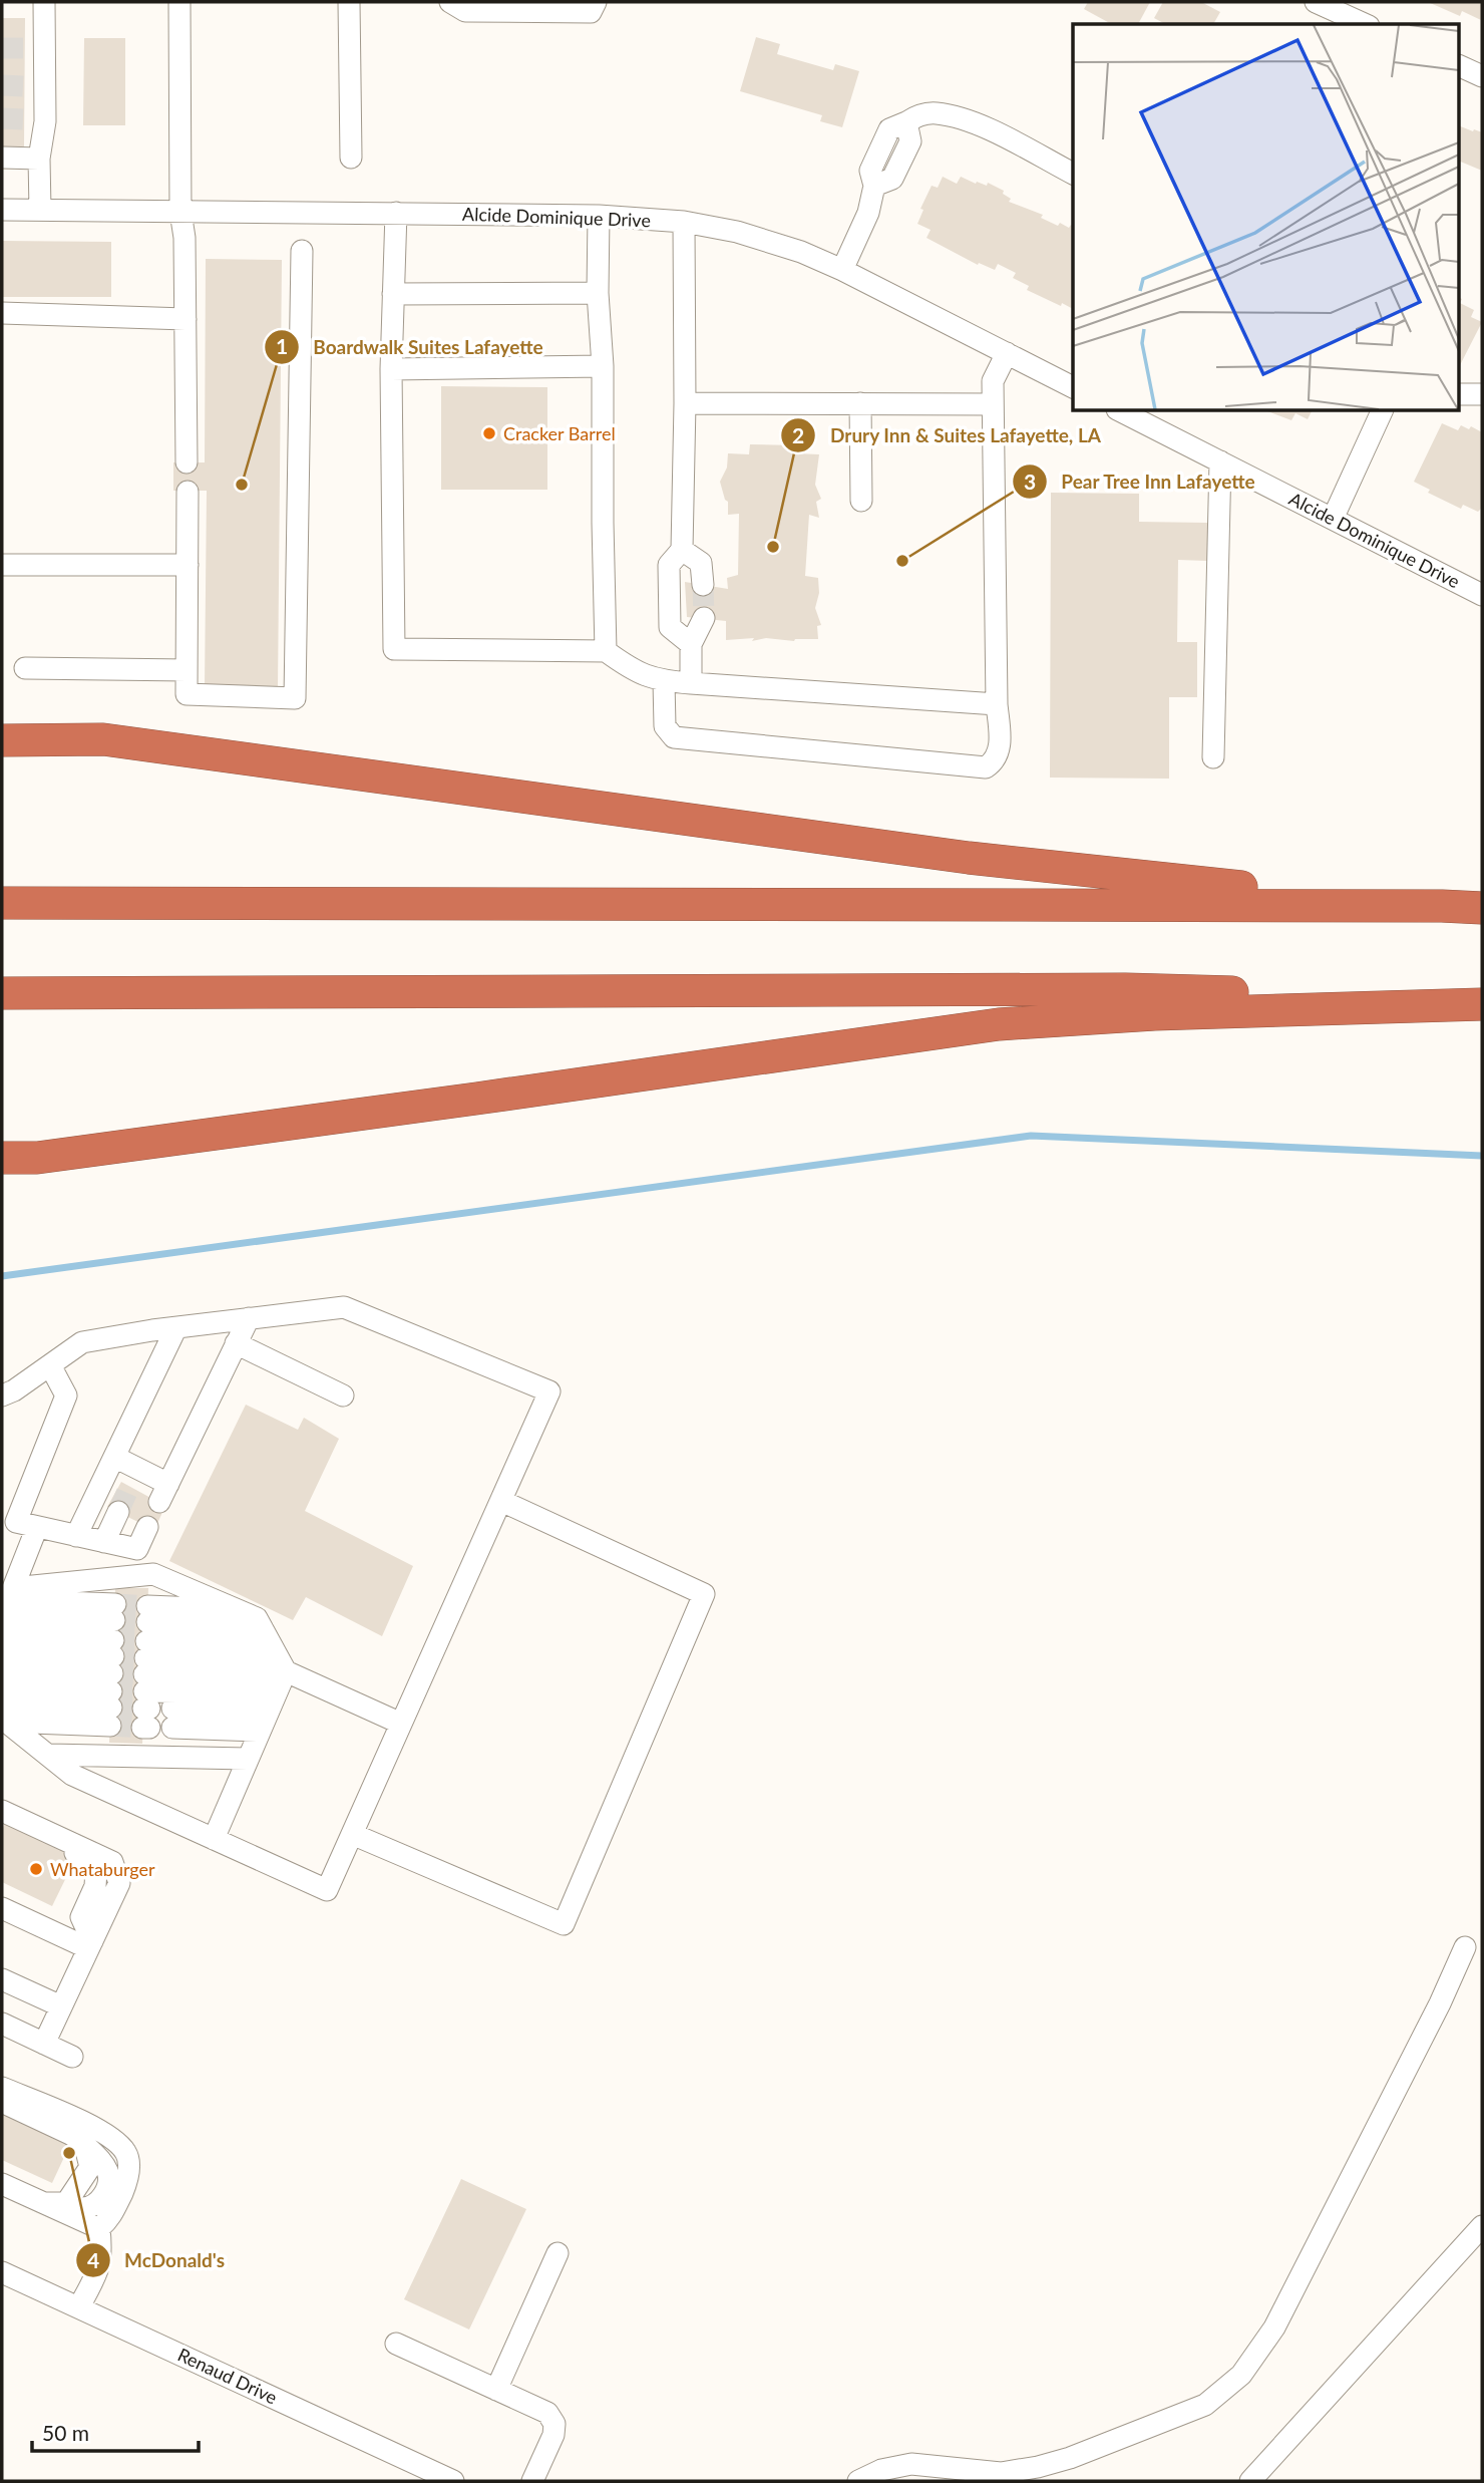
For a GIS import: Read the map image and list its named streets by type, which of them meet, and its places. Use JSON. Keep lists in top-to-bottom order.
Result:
{
  "streets": {
    "street": ["Alcide Dominique Drive", "Renaud Drive"]
  },
  "places": [
    "Cracker Barrel",
    "Boardwalk Suites Lafayette",
    "Drury Inn & Suites Lafayette, LA",
    "Pear Tree Inn Lafayette",
    "Whataburger",
    "McDonald's"
  ],
  "scale_bar": "50 m"
}
